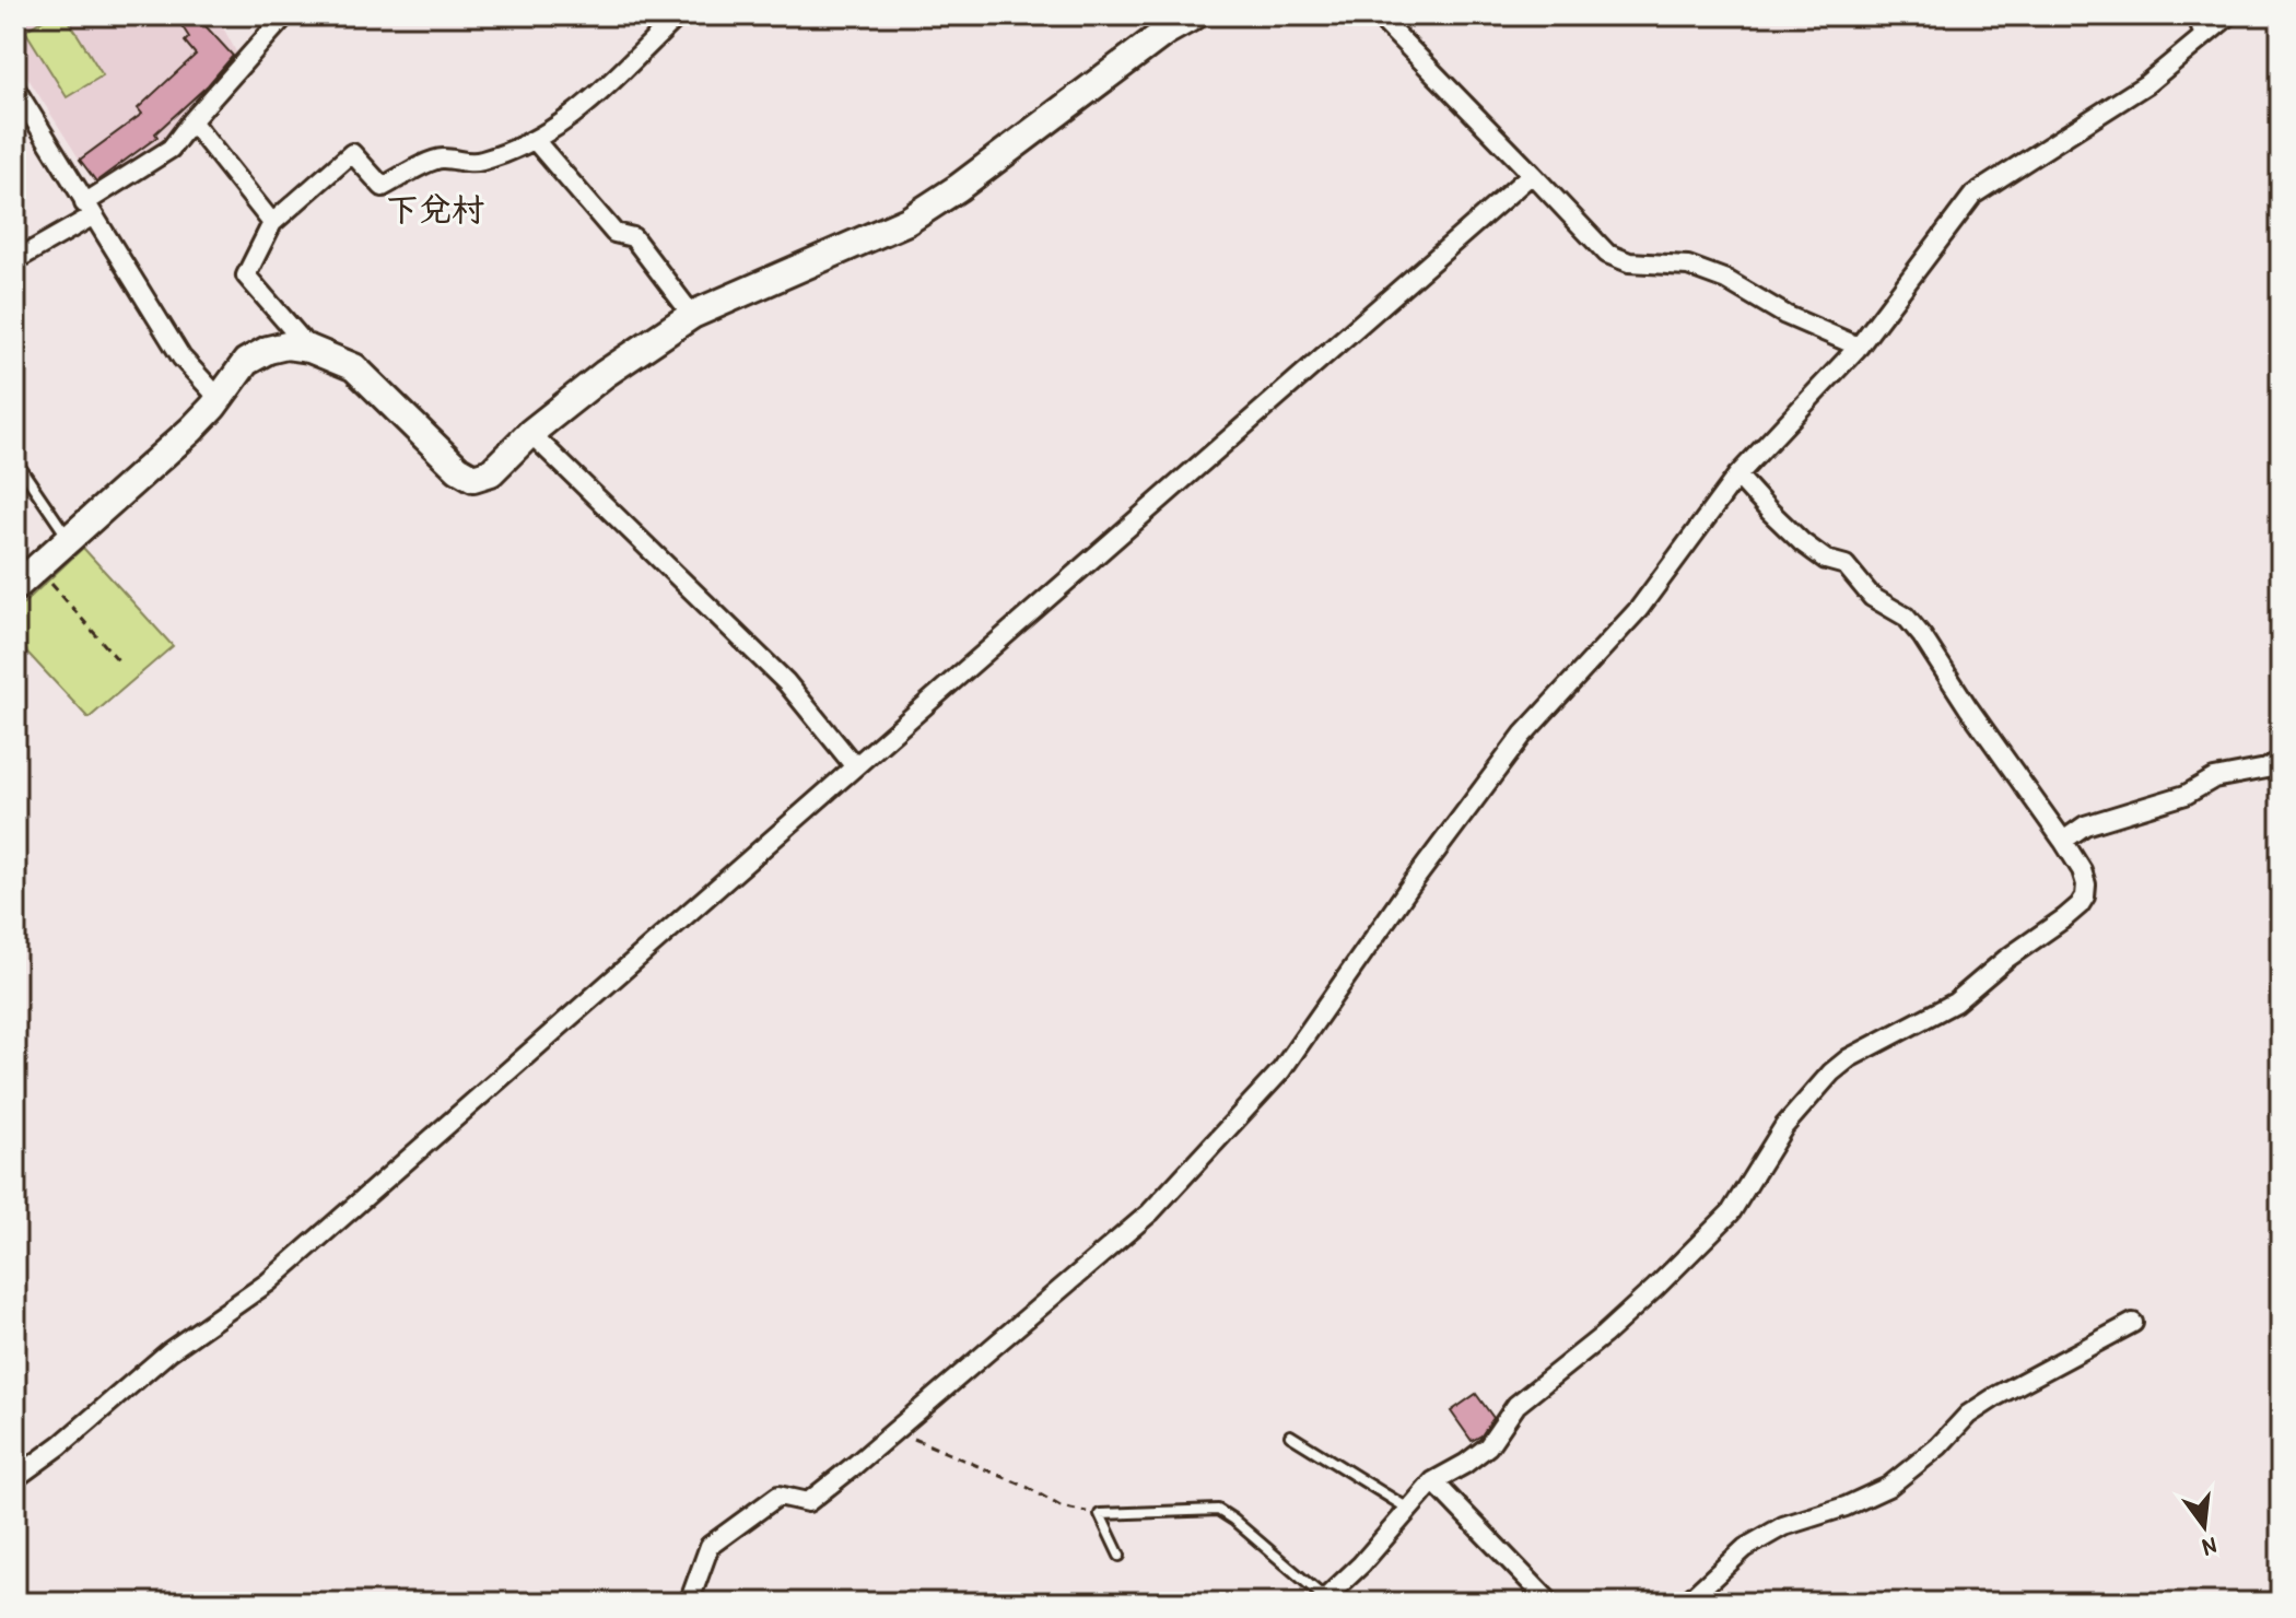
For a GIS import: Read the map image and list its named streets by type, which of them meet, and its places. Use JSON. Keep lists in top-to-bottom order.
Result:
{
  "districts": ["下兑村"],
  "north": "bottom"
}
